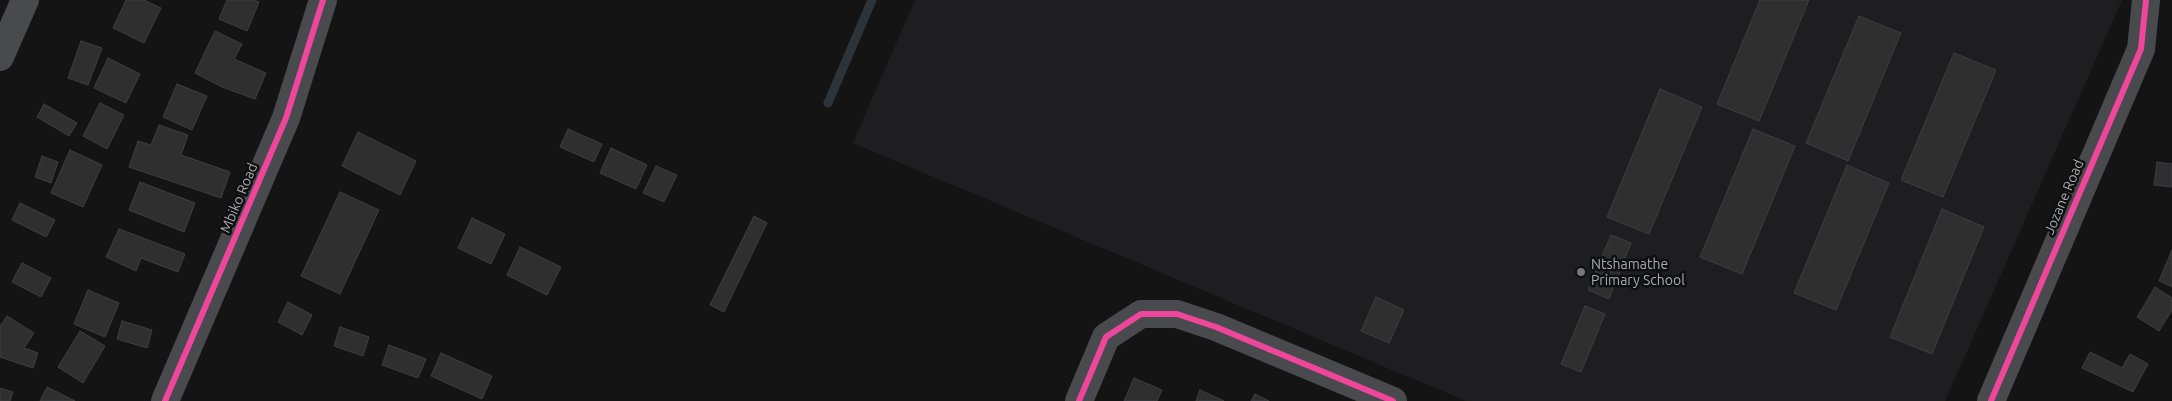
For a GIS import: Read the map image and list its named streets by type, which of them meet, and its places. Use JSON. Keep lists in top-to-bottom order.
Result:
{
  "streets": {
    "street": ["Jozane Road", "Mbiko Road"]
  },
  "places": ["Ntshamathe Primary School"]
}
